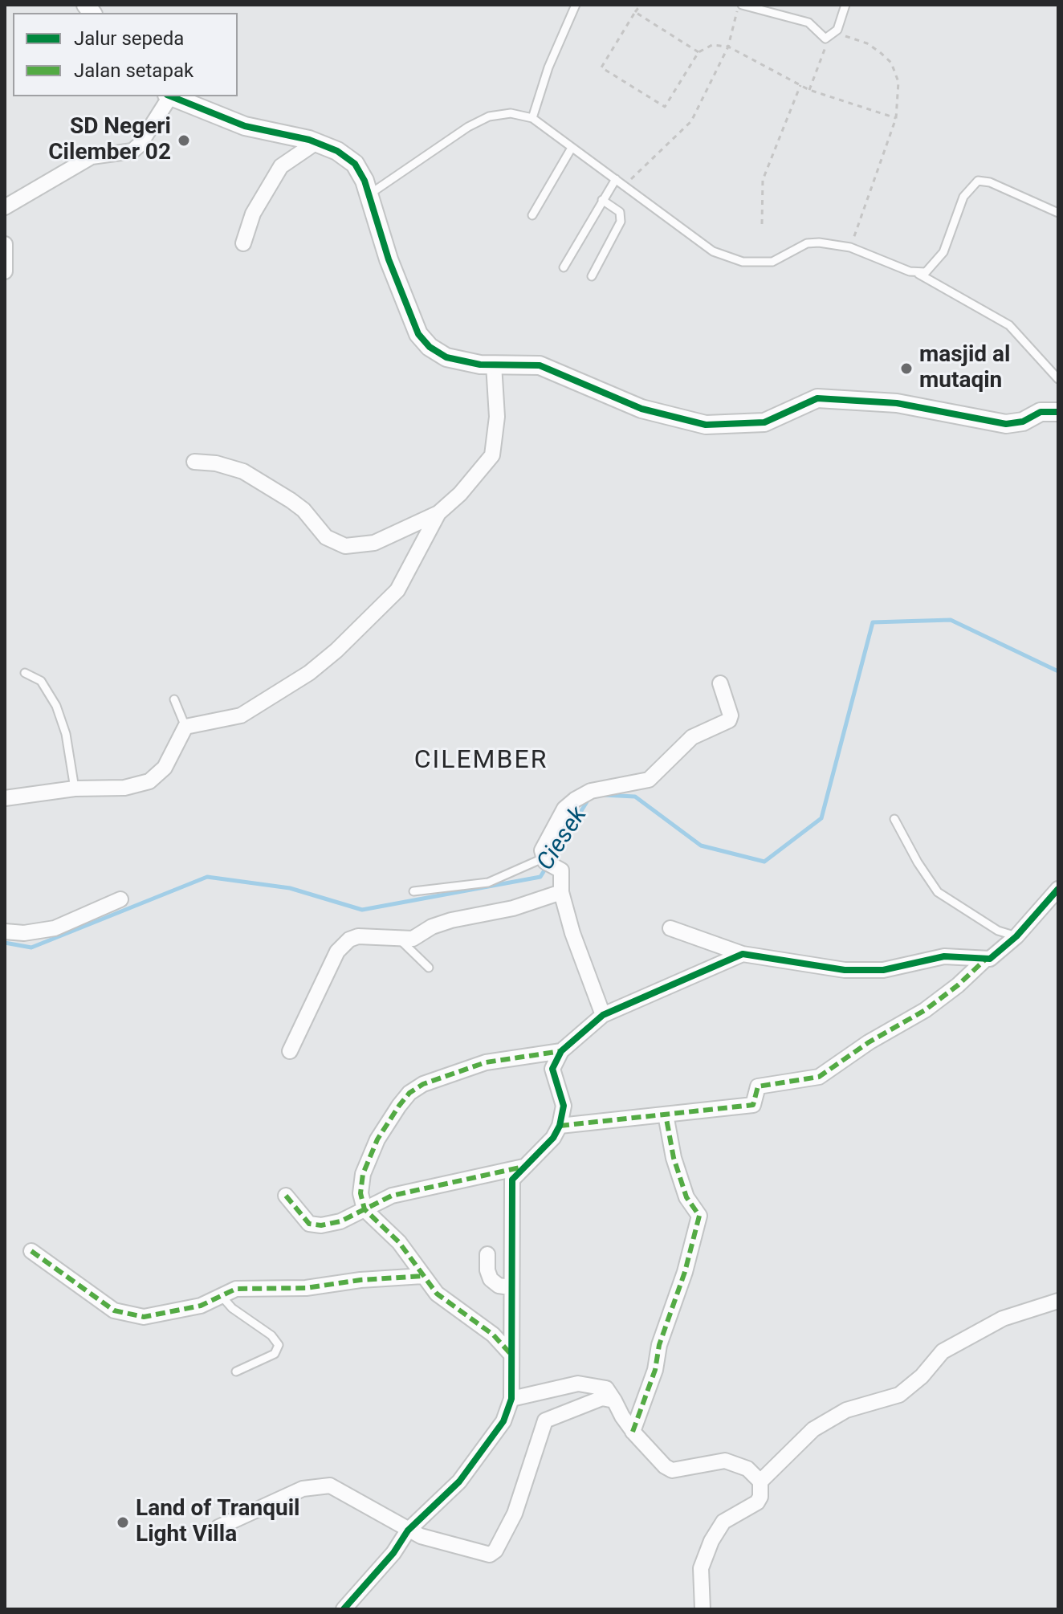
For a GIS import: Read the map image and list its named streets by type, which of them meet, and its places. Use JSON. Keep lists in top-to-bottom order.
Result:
{
  "districts": ["CILEMBER"],
  "water": ["Ciesek"],
  "places": ["SD Negeri Cilember 02", "masjid al mutaqin", "Land of Tranquil Light Villa"],
  "legend": ["Jalur sepeda", "Jalan setapak"]
}
